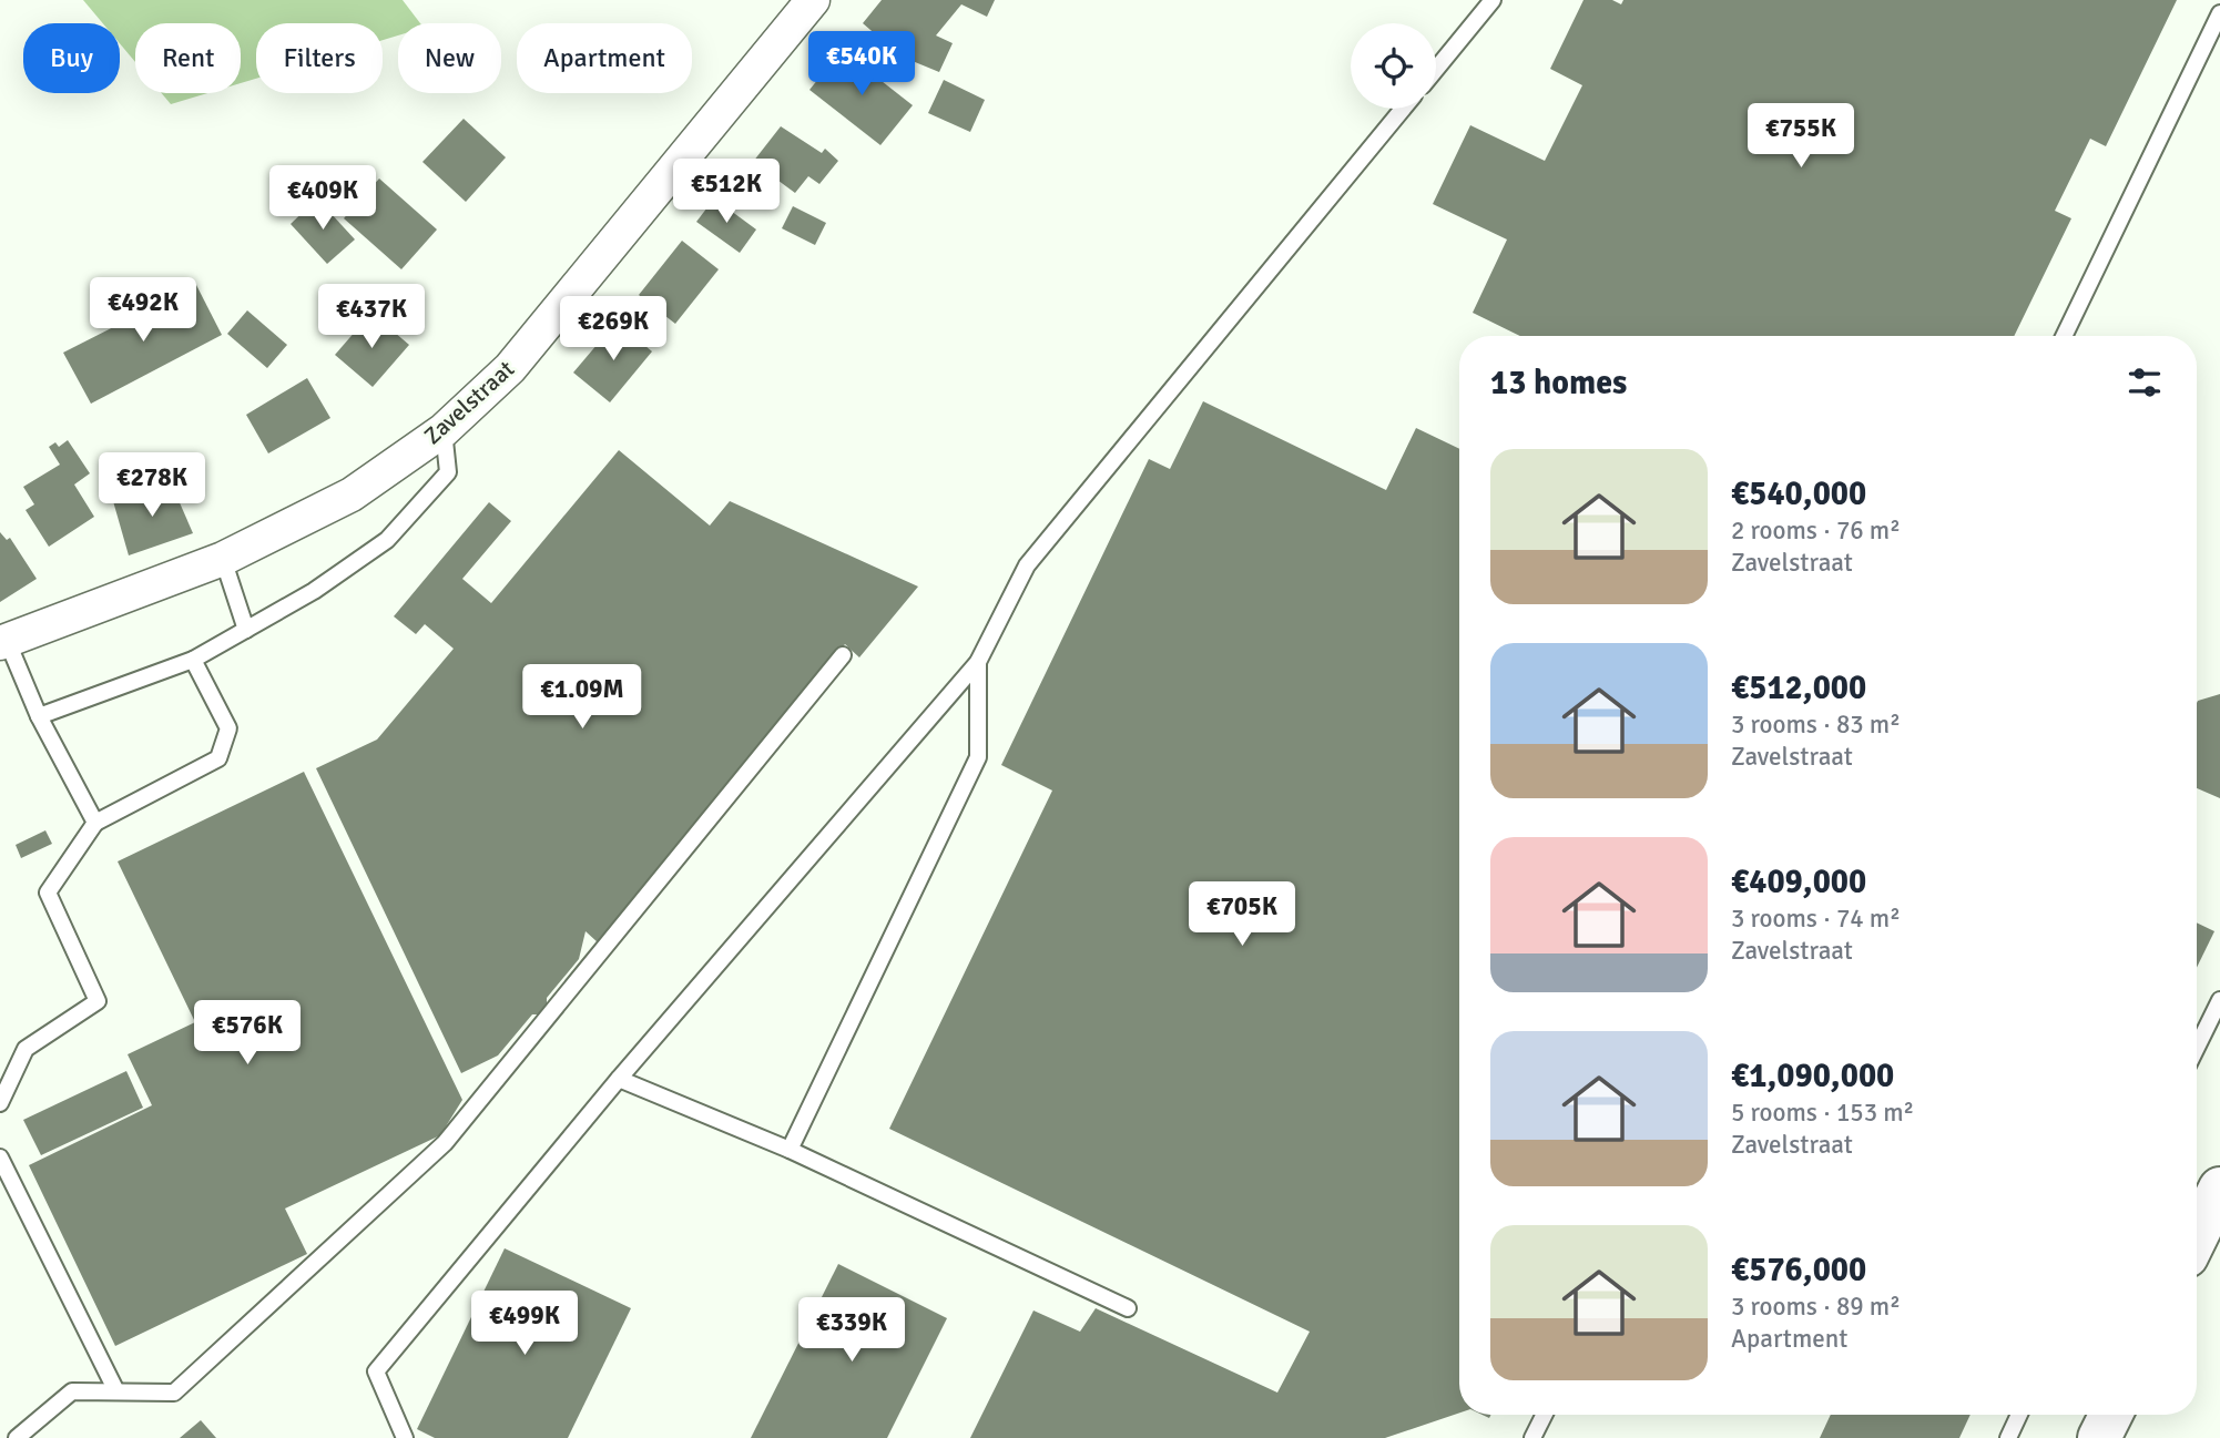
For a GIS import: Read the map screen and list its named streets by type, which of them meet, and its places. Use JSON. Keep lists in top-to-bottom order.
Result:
{
  "streets": {
    "street": ["Zavelstraat"]
  },
  "page": {
    "chip": [
      "Buy",
      "Rent",
      "Filters",
      "New",
      "Apartment"
    ],
    "price": [
      "€540K",
      "€755K",
      "€512K",
      "€409K",
      "€492K",
      "€437K",
      "€269K",
      "€278K",
      "€1.09M",
      "€705K",
      "€576K",
      "€499K",
      "€339K"
    ],
    "heading": "13 homes",
    "list": [
      {
        "name": "€540,000",
        "note": "2 rooms · 76 m² · Zavelstraat"
      },
      {
        "name": "€512,000",
        "note": "3 rooms · 83 m² · Zavelstraat"
      },
      {
        "name": "€409,000",
        "note": "3 rooms · 74 m² · Zavelstraat"
      },
      {
        "name": "€1,090,000",
        "note": "5 rooms · 153 m² · Zavelstraat"
      },
      {
        "name": "€576,000",
        "note": "3 rooms · 89 m² · Apartment"
      }
    ]
  }
}
